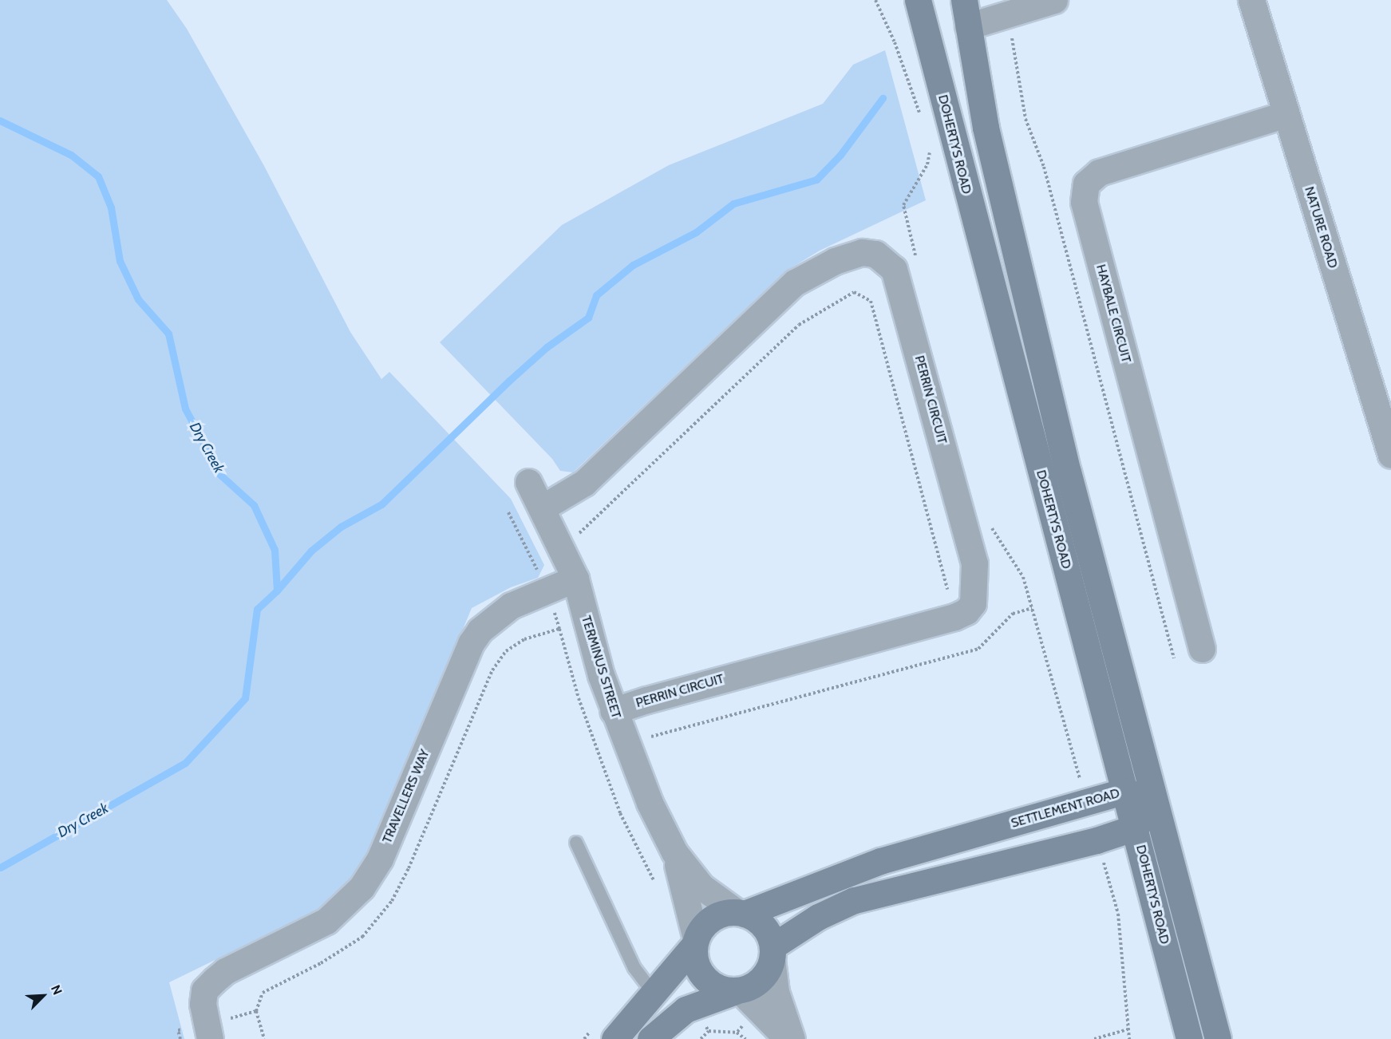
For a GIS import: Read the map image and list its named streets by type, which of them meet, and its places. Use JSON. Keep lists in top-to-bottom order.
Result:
{
  "streets": {
    "main road": ["DOHERTYS ROAD", "SETTLEMENT ROAD"],
    "street": [
      "NATURE ROAD",
      "HAYBALE CIRCUIT",
      "PERRIN CIRCUIT",
      "TERMINUS STREET",
      "TRAVELLERS WAY"
    ]
  },
  "crossings": [
    ["DOHERTYS ROAD", "SETTLEMENT ROAD"],
    ["NATURE ROAD", "HAYBALE CIRCUIT"],
    ["PERRIN CIRCUIT", "TERMINUS STREET"],
    ["TERMINUS STREET", "TRAVELLERS WAY"],
    ["TERMINUS STREET", "SETTLEMENT ROAD"]
  ],
  "water": ["Dry Creek"],
  "north": "top right"
}
